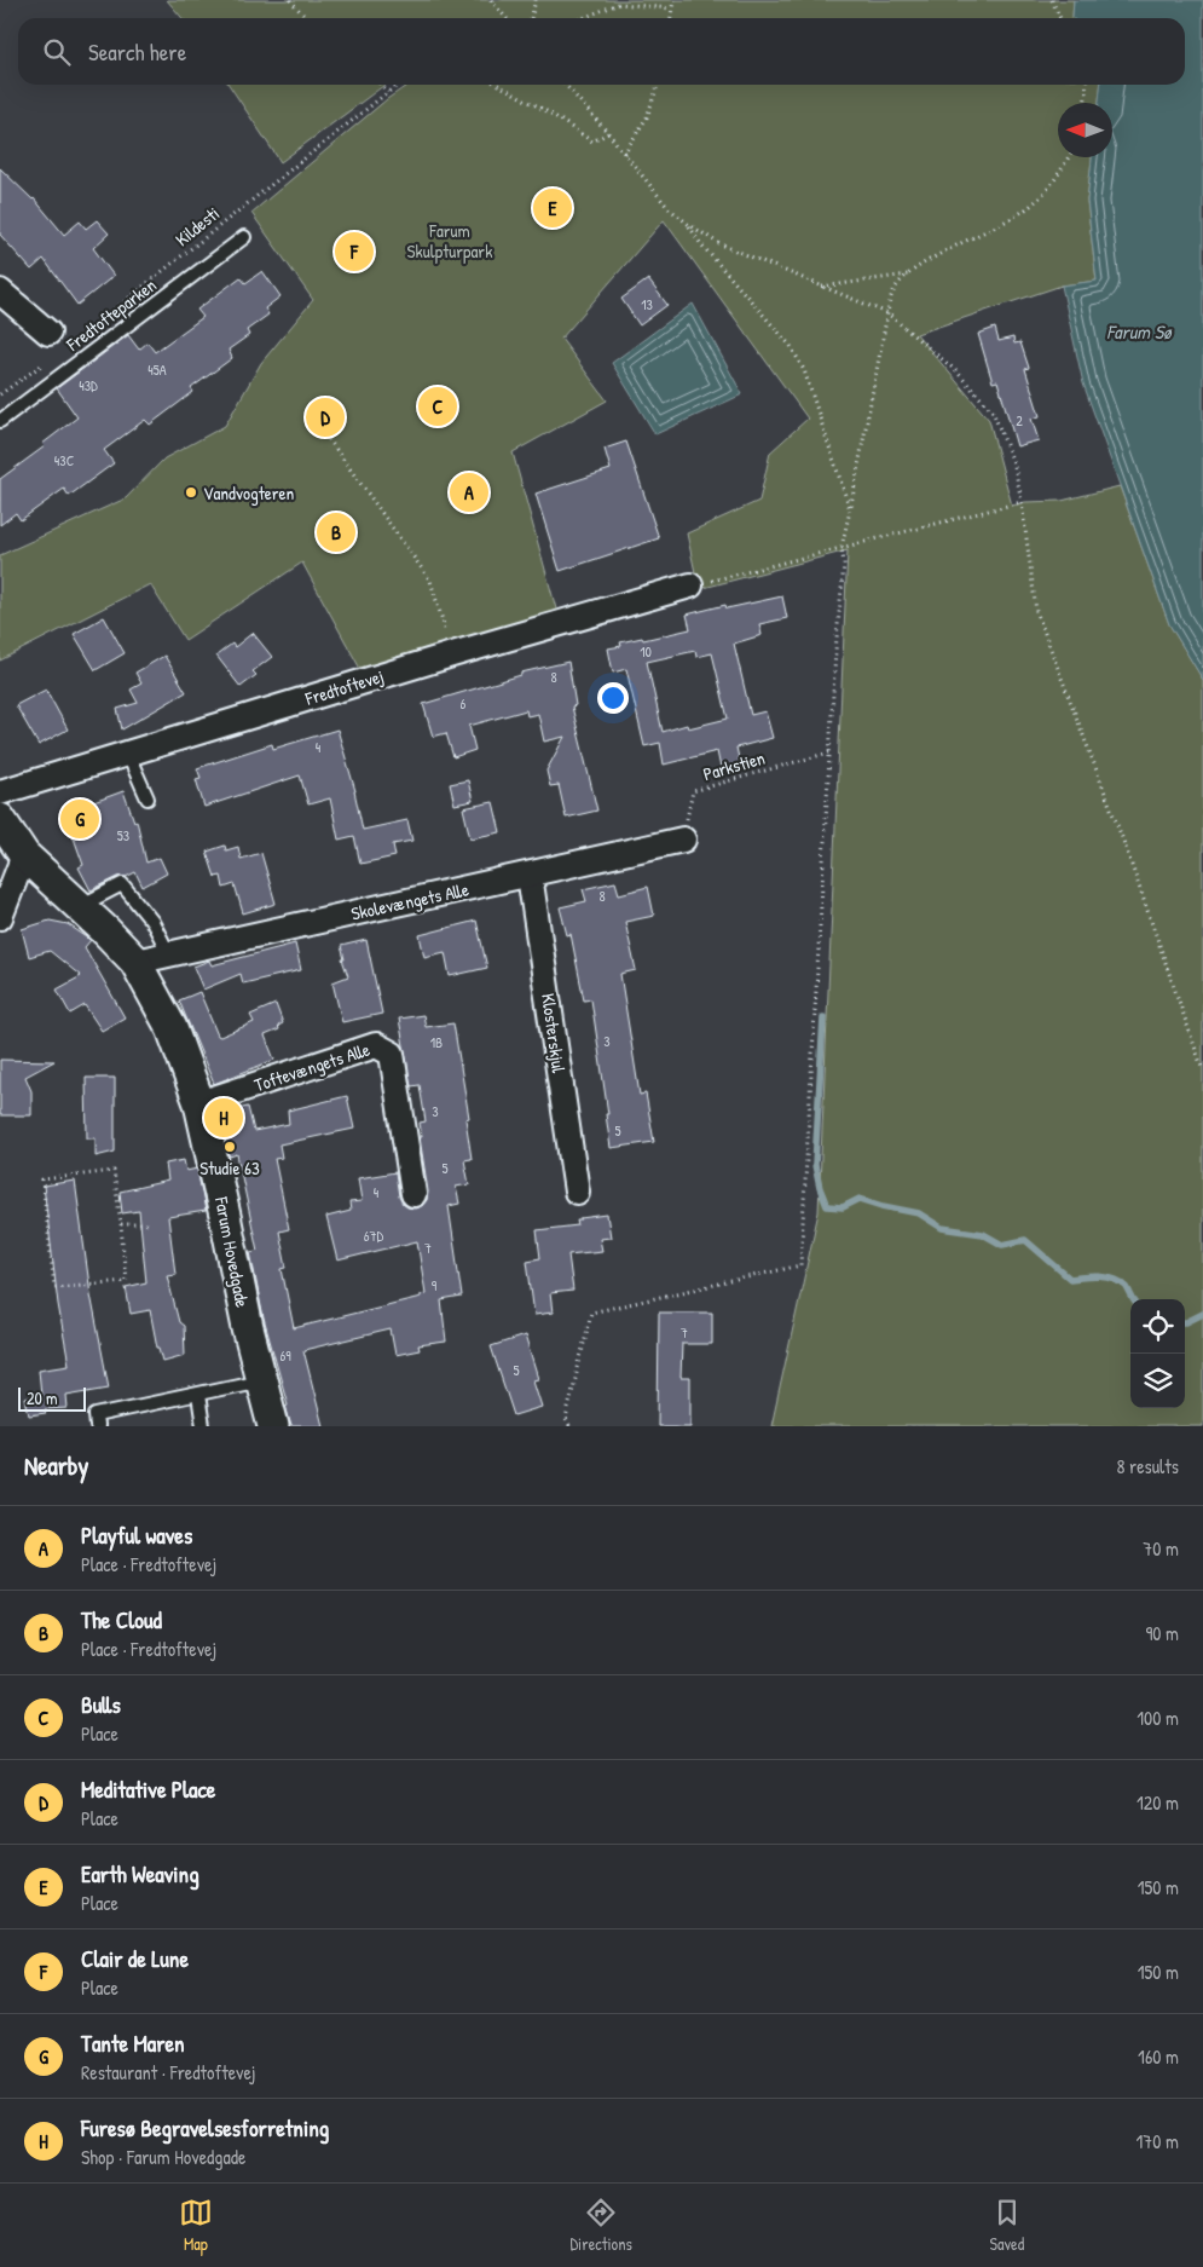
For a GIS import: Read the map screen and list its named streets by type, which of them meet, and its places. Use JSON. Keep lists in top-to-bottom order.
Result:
{
  "streets": {
    "street": [
      "Fredtoftevej",
      "Skolevængets Alle",
      "Klosterskjul",
      "Toftevængets Alle",
      "Farum Hovedgade"
    ],
    "lane": ["Fredtofteparken"],
    "path": ["Kildesti", "Parkstien"]
  },
  "crossings": [
    ["Parkstien", "Skolevængets Alle"],
    ["Skolevængets Alle", "Klosterskjul"],
    ["Skolevængets Alle", "Farum Hovedgade"],
    ["Toftevængets Alle", "Farum Hovedgade"]
  ],
  "water": ["Farum Sø"],
  "parks": ["Farum Skulpturpark"],
  "places": ["Vandvogteren", "Studie 63"],
  "house_numbers": [
    "13",
    "45A",
    "43D",
    "2",
    "43C",
    "10",
    "8",
    "6",
    "4",
    "53",
    "8",
    "3",
    "1B",
    "3",
    "5",
    "5",
    "4",
    "67D",
    "7",
    "9",
    "7",
    "69",
    "5"
  ],
  "scale_bar": "20 m",
  "north": "left",
  "page": {
    "search": "Search here",
    "pins": [
      "E",
      "F",
      "C",
      "D",
      "A",
      "B",
      "G",
      "H"
    ],
    "scale": "20 m",
    "heading": ["Nearby", "8 results"],
    "list": [
      {
        "mark": "A",
        "name": "Playful waves",
        "note": "Place · Fredtoftevej",
        "value": "70 m"
      },
      {
        "mark": "B",
        "name": "The Cloud",
        "note": "Place · Fredtoftevej",
        "value": "90 m"
      },
      {
        "mark": "C",
        "name": "Bulls",
        "note": "Place",
        "value": "100 m"
      },
      {
        "mark": "D",
        "name": "Meditative Place",
        "note": "Place",
        "value": "120 m"
      },
      {
        "mark": "E",
        "name": "Earth Weaving",
        "note": "Place",
        "value": "150 m"
      },
      {
        "mark": "F",
        "name": "Clair de Lune",
        "note": "Place",
        "value": "150 m"
      },
      {
        "mark": "G",
        "name": "Tante Maren",
        "note": "Restaurant · Fredtoftevej",
        "value": "160 m"
      },
      {
        "mark": "H",
        "name": "Furesø Begravelsesforretning",
        "note": "Shop · Farum Hovedgade",
        "value": "170 m"
      }
    ],
    "nav": ["Map", "Directions", "Saved"]
  }
}
